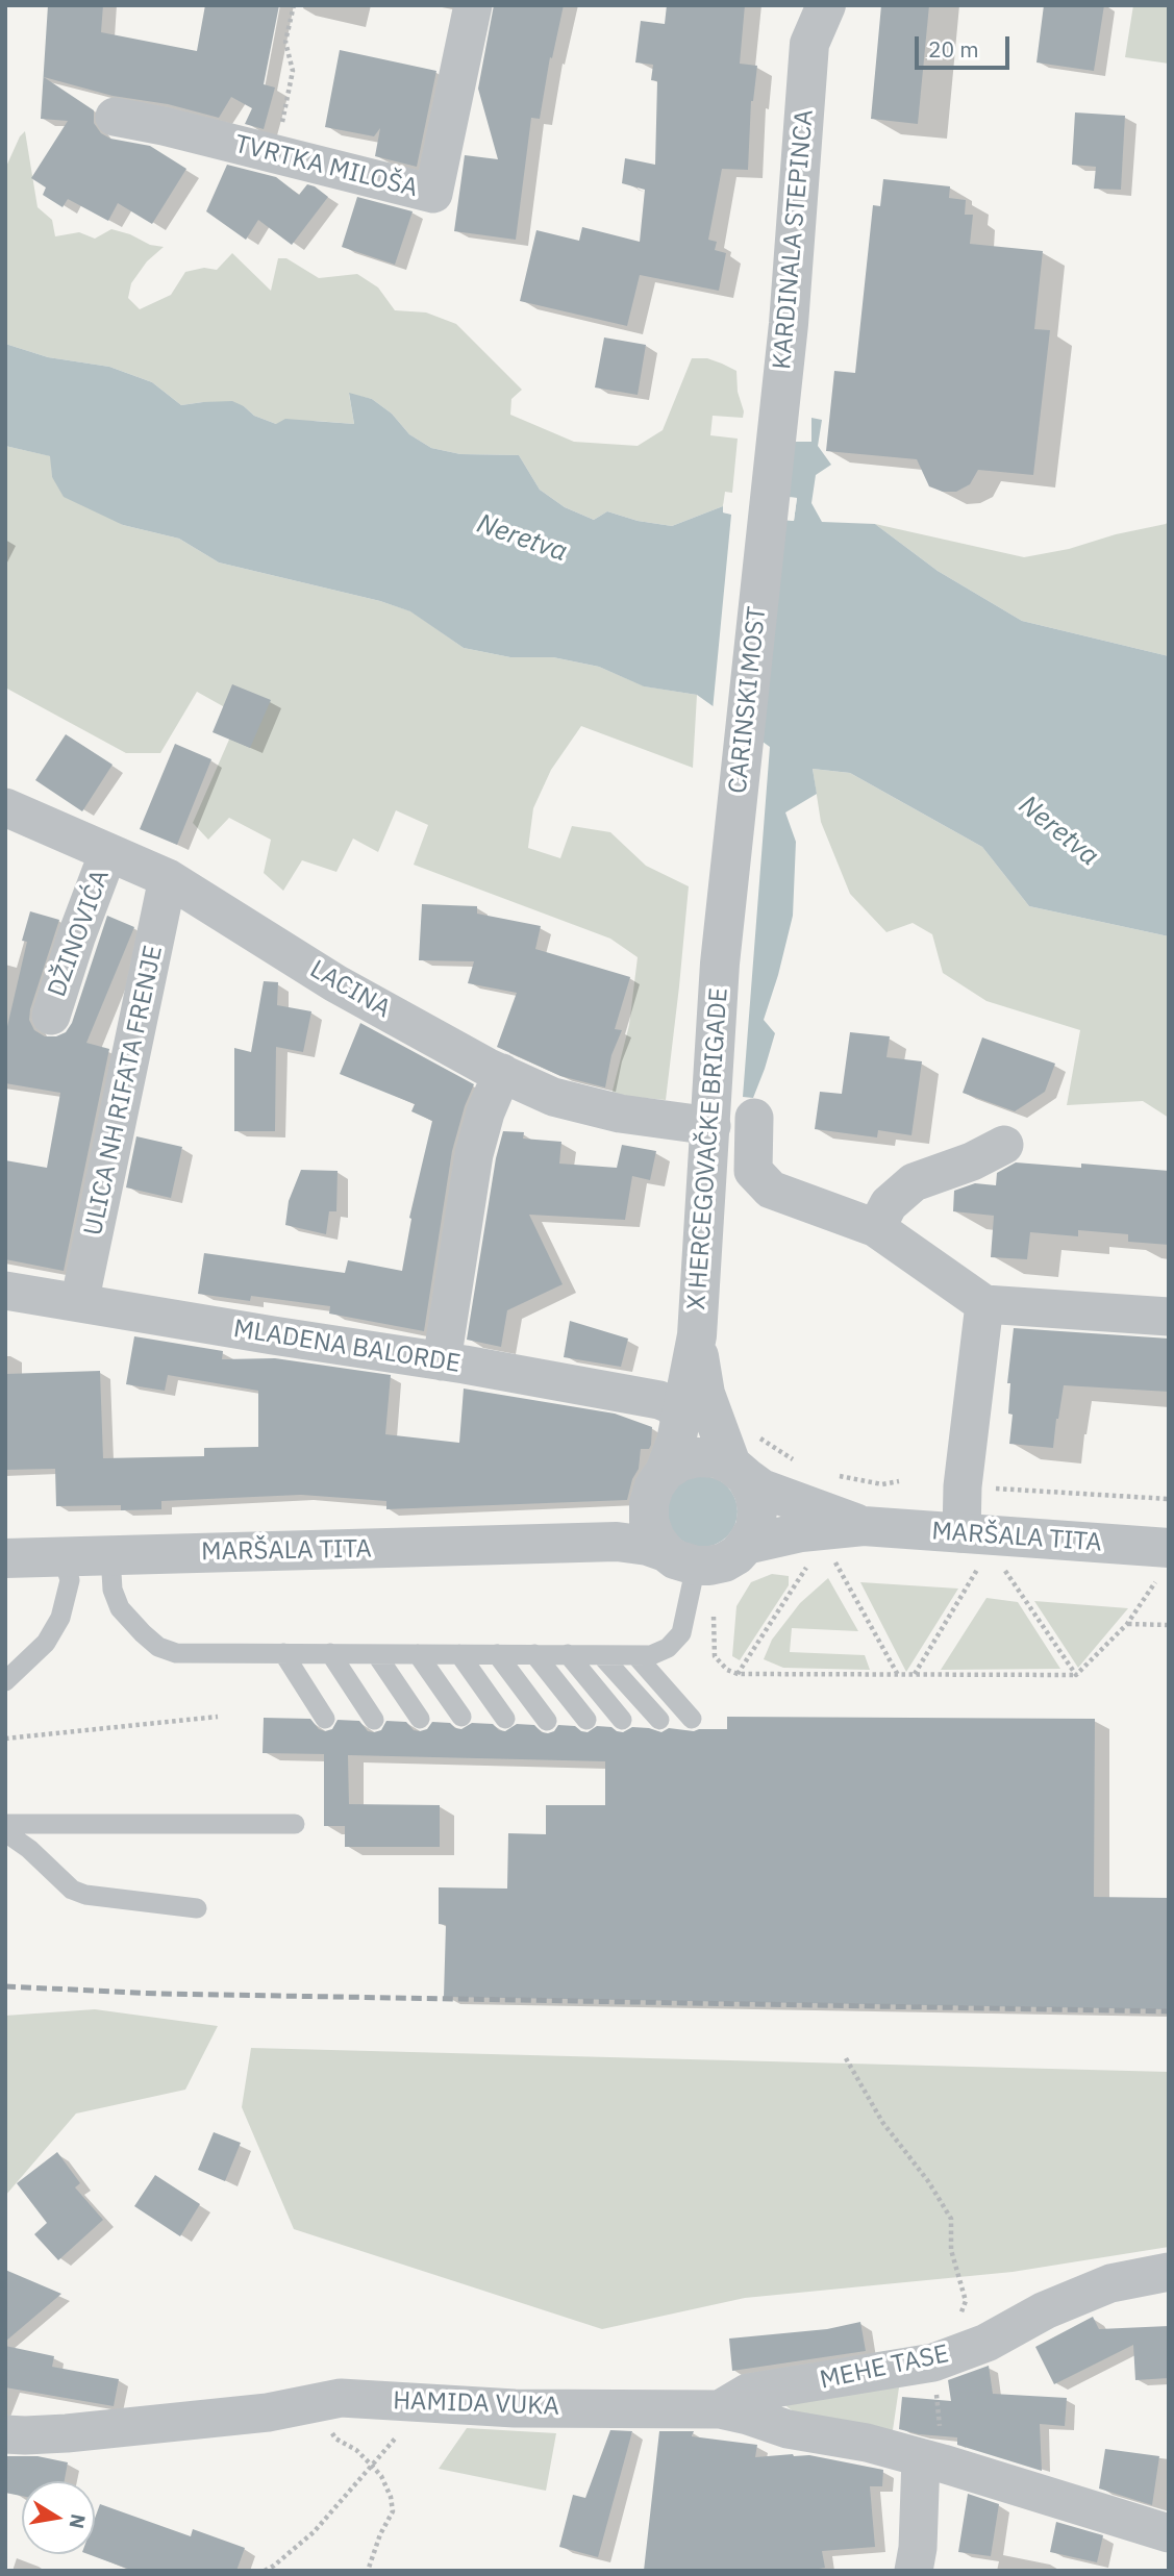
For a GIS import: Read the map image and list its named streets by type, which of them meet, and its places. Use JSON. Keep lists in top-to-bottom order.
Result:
{
  "streets": {
    "street": [
      "TVRTKA MILOŠA",
      "KARDINALA STEPINCA",
      "CARINSKI MOST",
      "DŽINOVIĆA",
      "LACINA",
      "ULICA NH RIFATA FRENJE",
      "X HERCEGOVAČKE BRIGADE",
      "MLADENA BALORDE",
      "MARŠALA TITA",
      "MEHE TASE",
      "HAMIDA VUKA"
    ]
  },
  "crossings": [
    ["KARDINALA STEPINCA", "CARINSKI MOST"],
    ["CARINSKI MOST", "X HERCEGOVAČKE BRIGADE"],
    ["DŽINOVIĆA", "LACINA"],
    ["LACINA", "ULICA NH RIFATA FRENJE"],
    ["LACINA", "X HERCEGOVAČKE BRIGADE"],
    ["ULICA NH RIFATA FRENJE", "MLADENA BALORDE"],
    ["X HERCEGOVAČKE BRIGADE", "MLADENA BALORDE"],
    ["X HERCEGOVAČKE BRIGADE", "MARŠALA TITA"],
    ["MEHE TASE", "HAMIDA VUKA"]
  ],
  "water": ["Neretva"],
  "scale_bar": "20 m",
  "north": "right"
}
